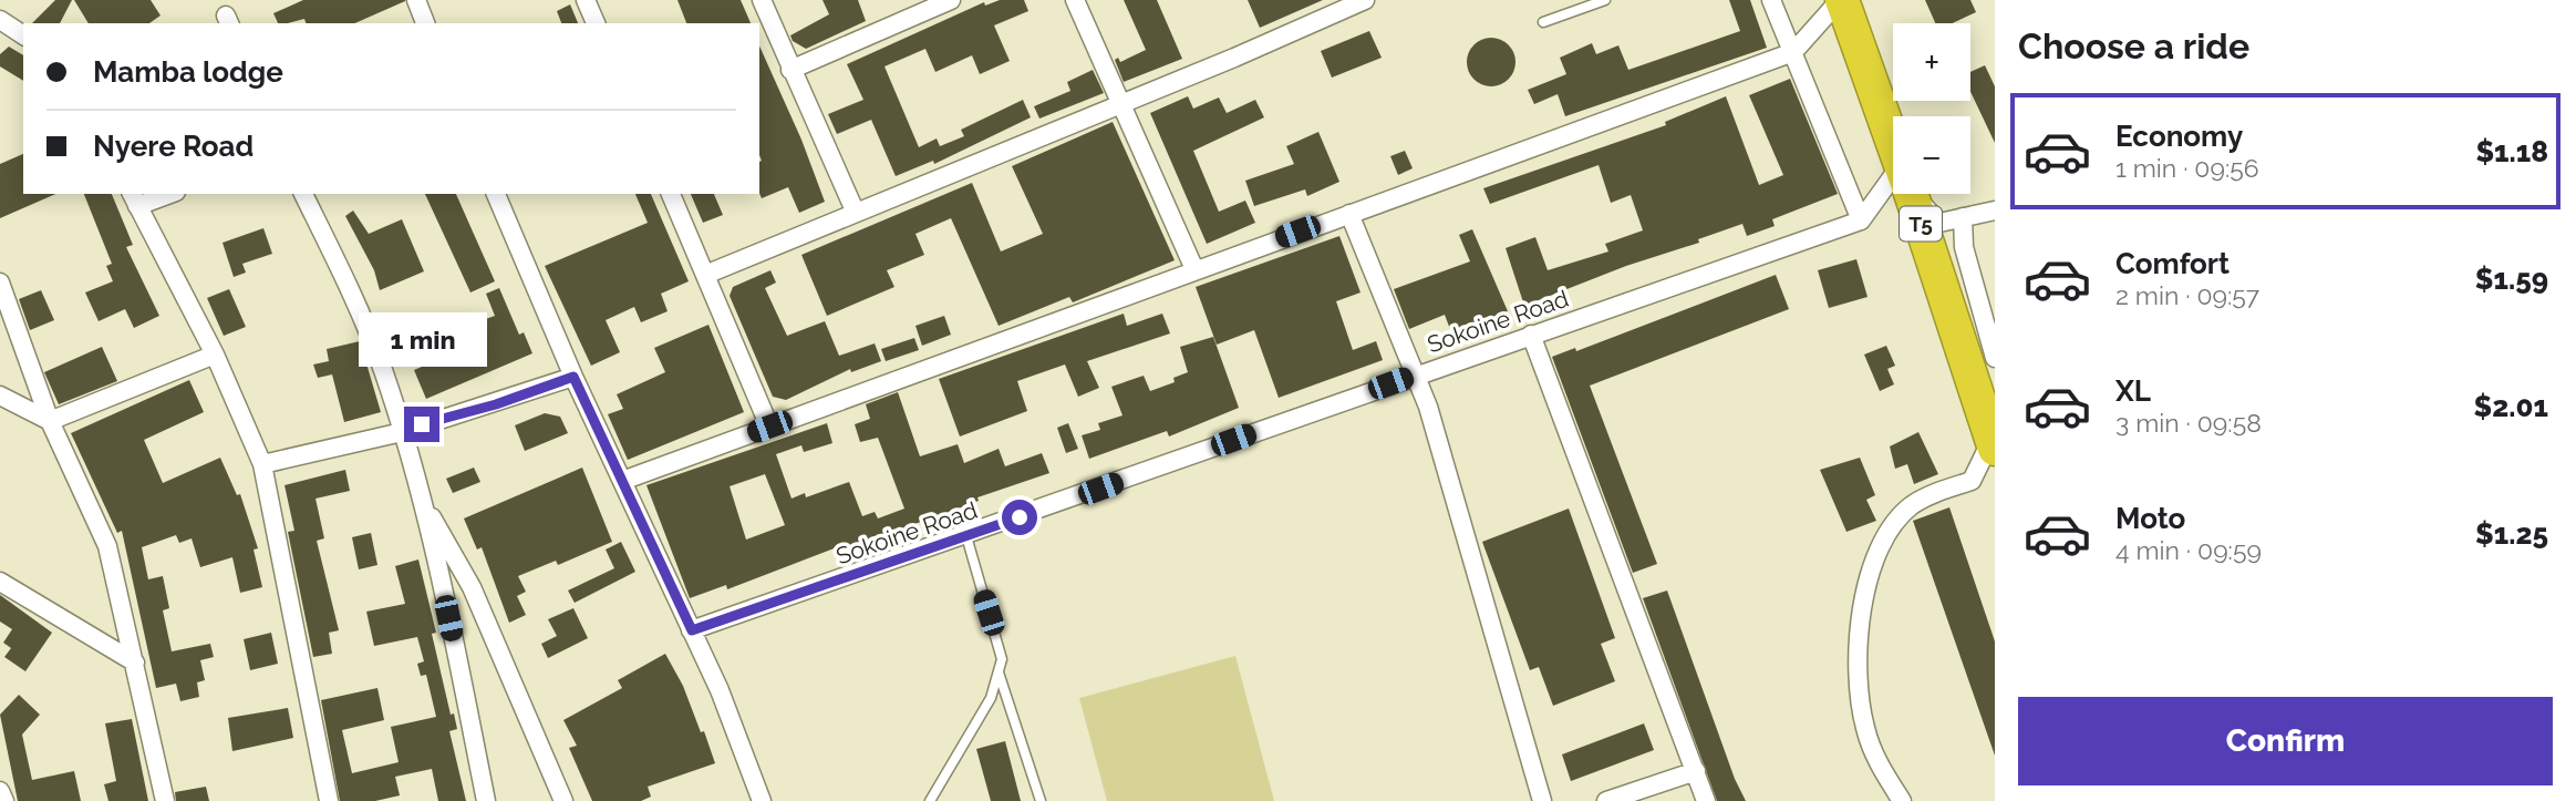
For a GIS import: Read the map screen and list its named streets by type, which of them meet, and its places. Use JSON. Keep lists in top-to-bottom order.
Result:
{
  "streets": {
    "highway": ["T5"],
    "street": ["Sokoine Road"]
  },
  "page": {
    "heading": "Choose a ride",
    "map_buttons": ["+", "−"],
    "banner": ["Mamba lodge", "Nyere Road"],
    "list": [
      {
        "name": "Economy",
        "note": "1 min · 09:56",
        "value": "$1.18"
      },
      {
        "name": "Comfort",
        "note": "2 min · 09:57",
        "value": "$1.59"
      },
      {
        "name": "XL",
        "note": "3 min · 09:58",
        "value": "$2.01"
      },
      {
        "name": "Moto",
        "note": "4 min · 09:59",
        "value": "$1.25"
      }
    ],
    "bubble": "1 min",
    "buttons": "Confirm"
  }
}
